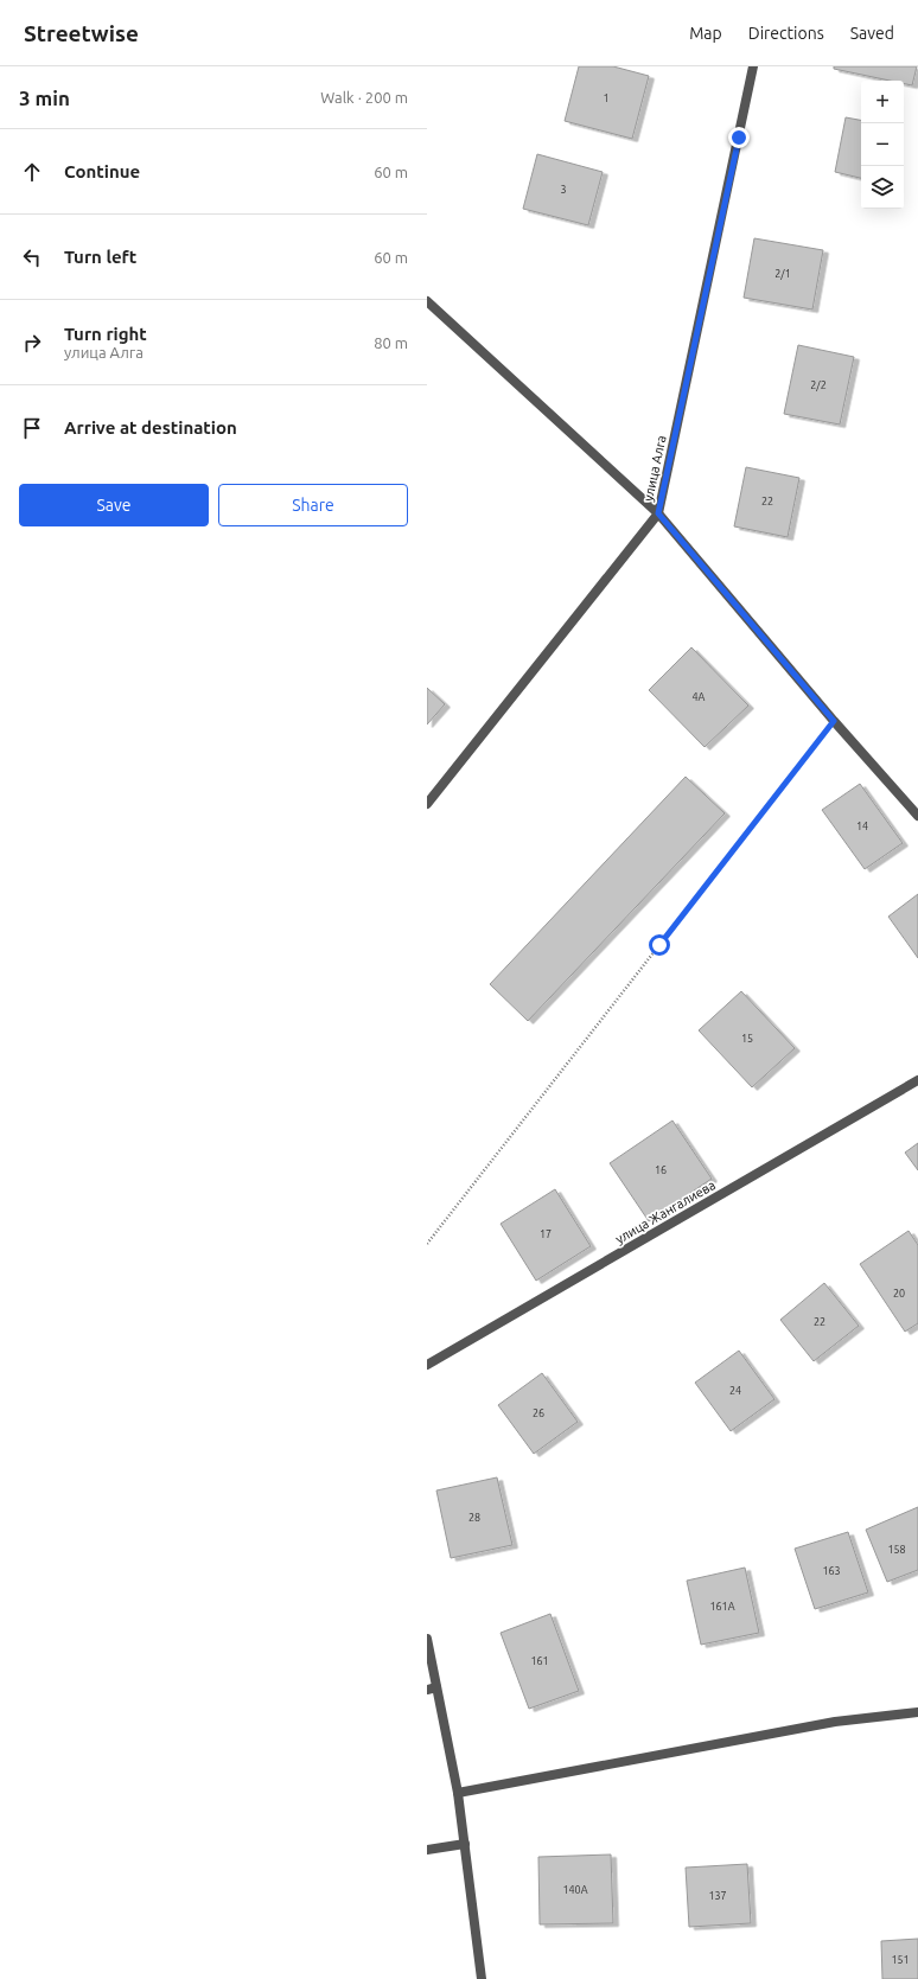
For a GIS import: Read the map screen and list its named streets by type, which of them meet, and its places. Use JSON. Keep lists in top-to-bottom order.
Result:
{
  "streets": {
    "street": ["улица Алга", "улица Жангалиева"]
  },
  "house_numbers": [
    "1",
    "3",
    "2/1",
    "2/2",
    "22",
    "4А",
    "14",
    "15",
    "16",
    "17",
    "20",
    "22",
    "24",
    "26",
    "28",
    "158",
    "163",
    "161А",
    "161",
    "140А",
    "137",
    "151"
  ],
  "page": {
    "header": "Streetwise",
    "nav": ["Map", "Directions", "Saved"],
    "heading": ["3 min", "Walk · 200 m"],
    "map_buttons": ["+", "−"],
    "list": [
      ["Continue", "60 m"],
      ["Turn left", "60 m"],
      ["Turn right", "улица Алга", "80 m"],
      "Arrive at destination"
    ],
    "buttons": ["Save", "Share"]
  }
}
